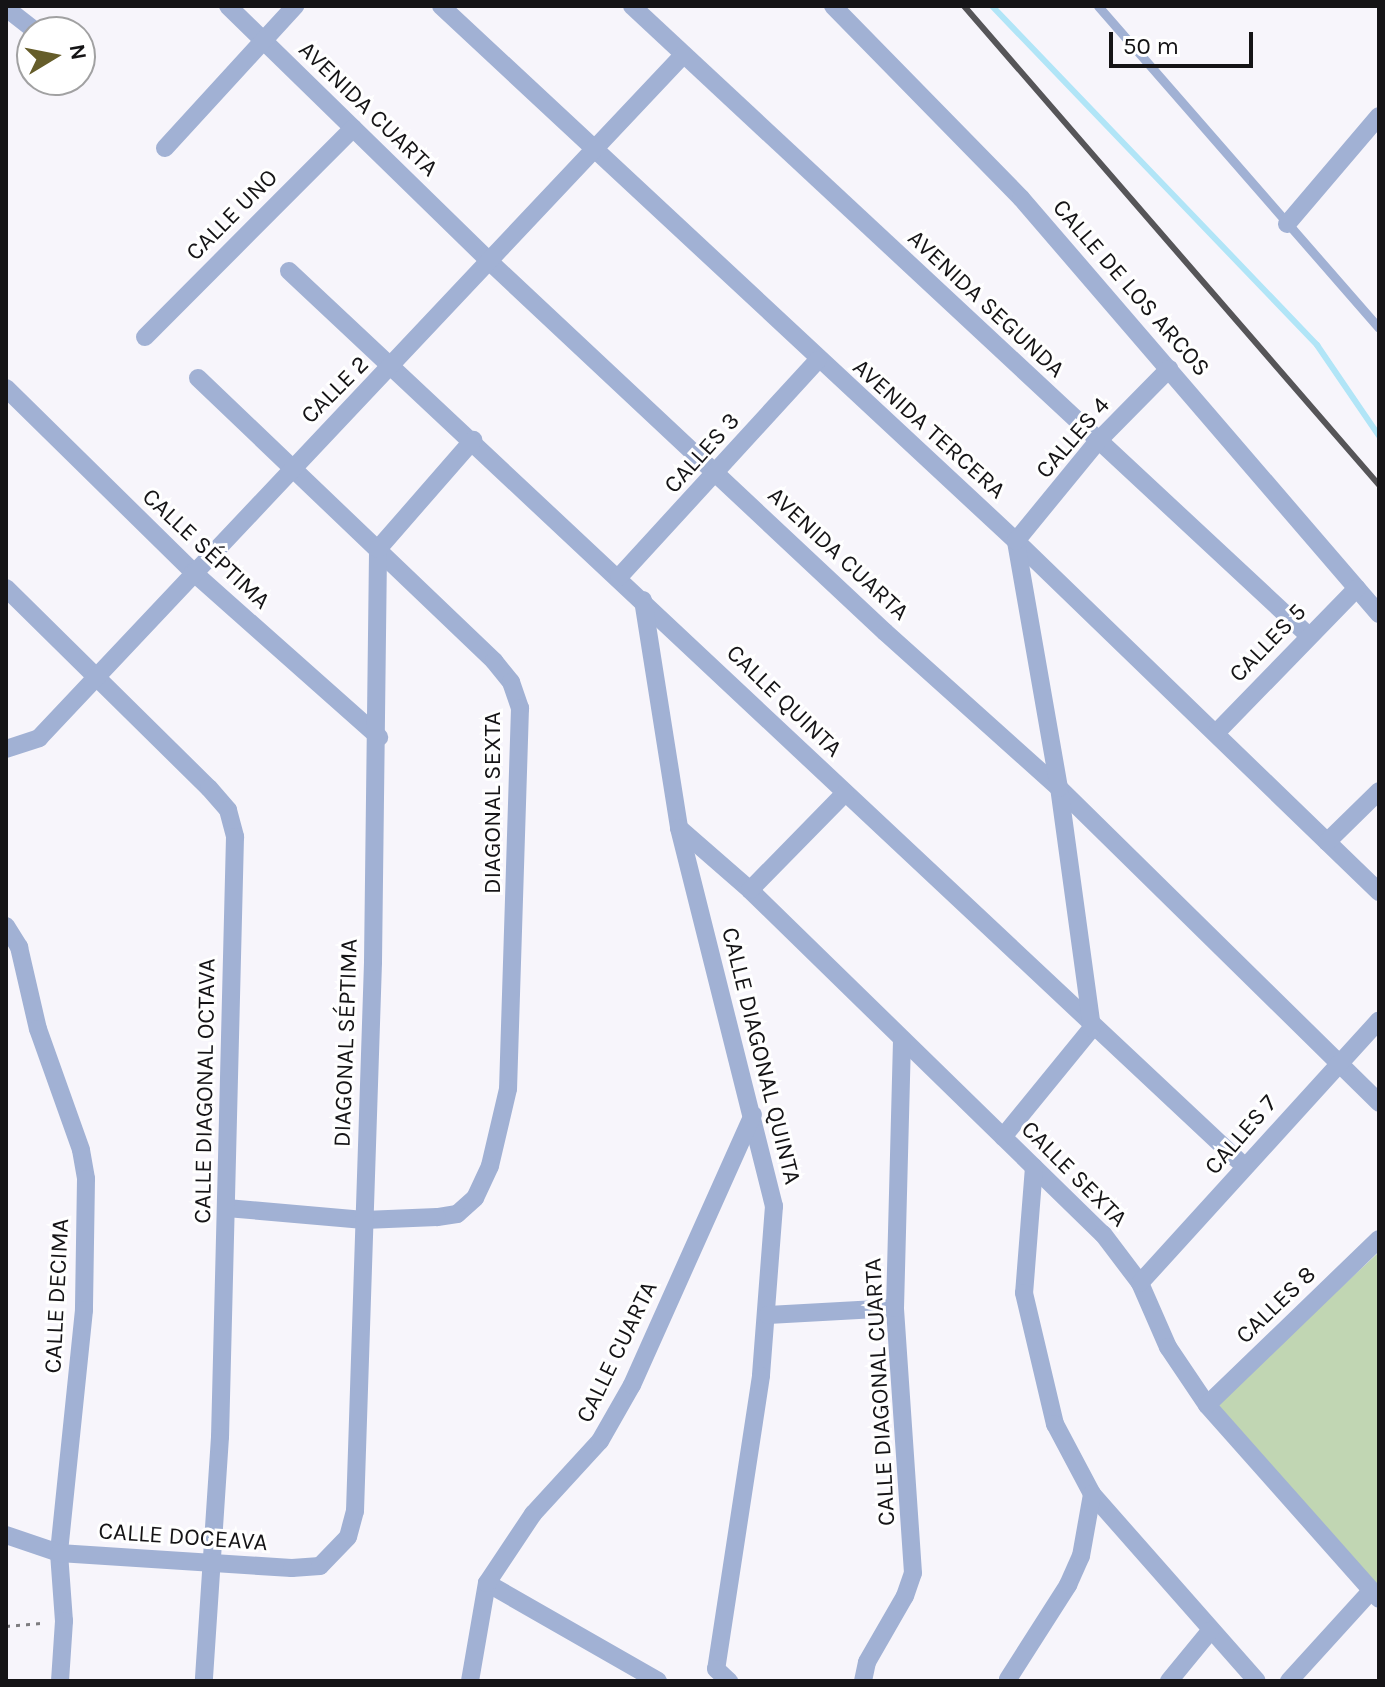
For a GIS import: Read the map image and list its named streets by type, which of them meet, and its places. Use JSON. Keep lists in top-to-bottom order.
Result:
{
  "streets": {
    "street": [
      "AVENIDA CUARTA",
      "CALLE UNO",
      "CALLE DE LOS ARCOS",
      "AVENIDA SEGUNDA",
      "CALLE 2",
      "AVENIDA TERCERA",
      "CALLES 4",
      "CALLES 3",
      "CALLE SÉPTIMA",
      "CALLES 5",
      "CALLE QUINTA",
      "DIAGONAL SEXTA",
      "DIAGONAL SÉPTIMA",
      "CALLE DIAGONAL QUINTA",
      "CALLE DIAGONAL OCTAVA",
      "CALLES 7",
      "CALLE SEXTA",
      "CALLE DECIMA",
      "CALLES 8",
      "CALLE CUARTA",
      "CALLE DIAGONAL CUARTA",
      "CALLE DOCEAVA"
    ]
  },
  "crossings": [
    ["AVENIDA CUARTA", "CALLE UNO"],
    ["AVENIDA CUARTA", "CALLE 2"],
    ["AVENIDA CUARTA", "CALLES 3"],
    ["AVENIDA CUARTA", "CALLES 7"],
    ["CALLE DE LOS ARCOS", "CALLES 4"],
    ["CALLE DE LOS ARCOS", "CALLES 5"],
    ["AVENIDA SEGUNDA", "CALLE 2"],
    ["AVENIDA SEGUNDA", "CALLES 4"],
    ["AVENIDA SEGUNDA", "CALLES 5"],
    ["CALLE 2", "AVENIDA TERCERA"],
    ["CALLE 2", "CALLE SÉPTIMA"],
    ["CALLE 2", "CALLE QUINTA"],
    ["CALLE 2", "DIAGONAL SEXTA"],
    ["CALLE 2", "CALLE DIAGONAL OCTAVA"],
    ["AVENIDA TERCERA", "CALLES 4"],
    ["AVENIDA TERCERA", "CALLES 3"],
    ["AVENIDA TERCERA", "CALLES 5"],
    ["CALLES 3", "CALLE QUINTA"],
    ["CALLE SÉPTIMA", "DIAGONAL SÉPTIMA"],
    ["CALLE QUINTA", "CALLE DIAGONAL QUINTA"],
    ["CALLE QUINTA", "CALLES 7"],
    ["DIAGONAL SEXTA", "DIAGONAL SÉPTIMA"],
    ["DIAGONAL SÉPTIMA", "CALLE DOCEAVA"],
    ["CALLE DIAGONAL QUINTA", "CALLE SEXTA"],
    ["CALLE DIAGONAL QUINTA", "CALLE CUARTA"],
    ["CALLE DIAGONAL OCTAVA", "CALLE DOCEAVA"],
    ["CALLES 7", "CALLE SEXTA"],
    ["CALLE SEXTA", "CALLES 8"],
    ["CALLE SEXTA", "CALLE DIAGONAL CUARTA"],
    ["CALLE DECIMA", "CALLE DOCEAVA"]
  ],
  "scale_bar": "50 m",
  "north": "right"
}
